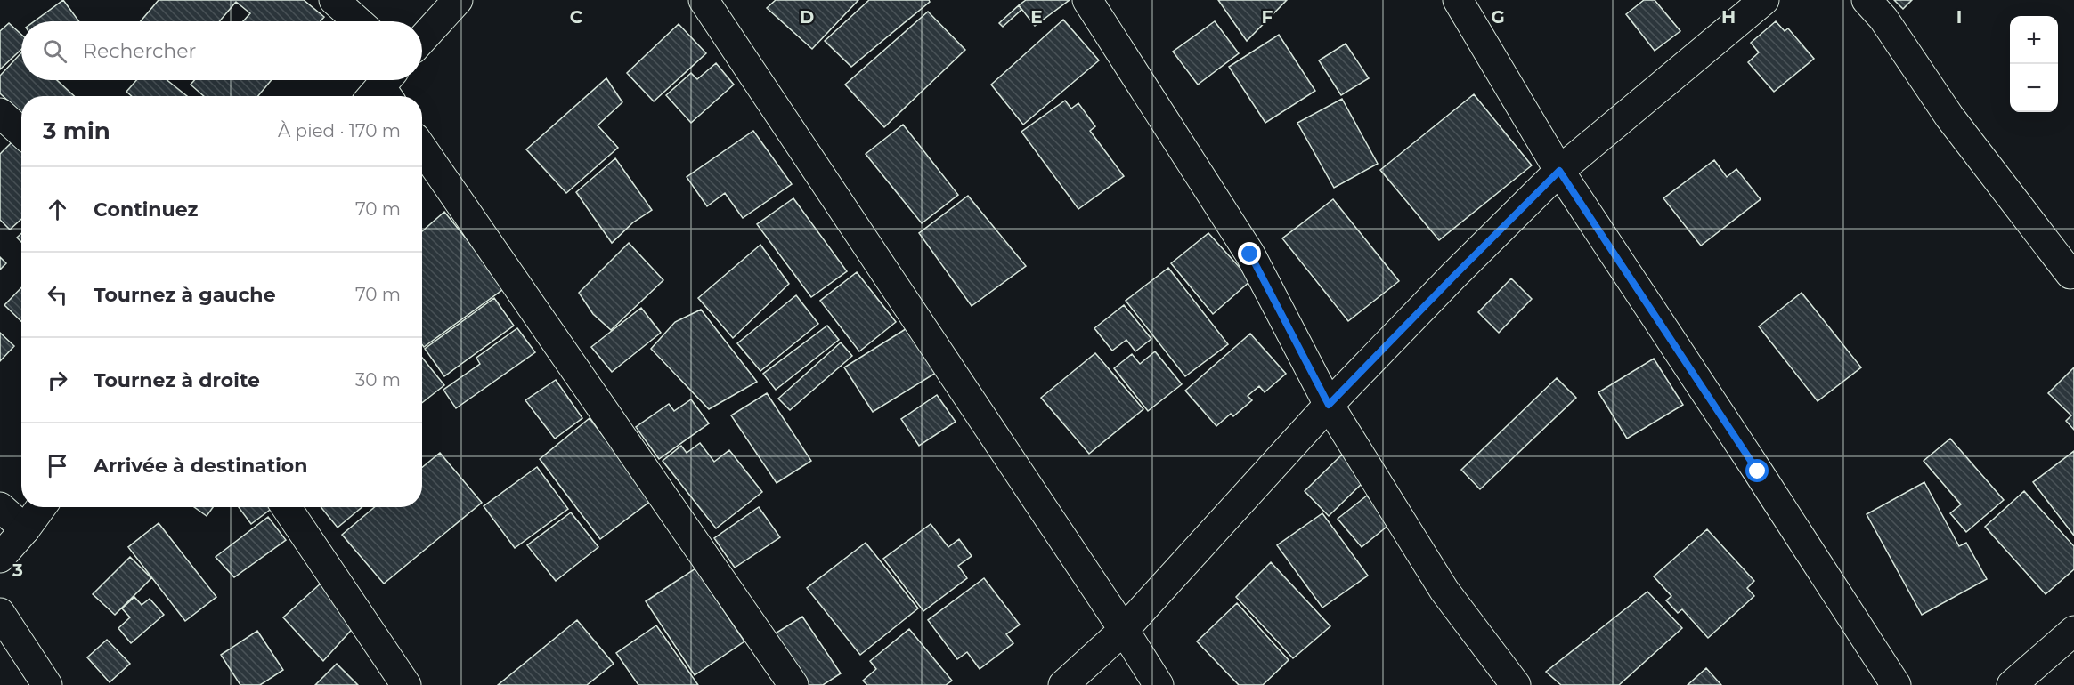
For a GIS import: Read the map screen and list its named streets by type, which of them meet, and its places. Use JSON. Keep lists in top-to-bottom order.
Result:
{
  "page": {
    "map_buttons": ["+", "−"],
    "search": "Rechercher",
    "heading": ["3 min", "À pied · 170 m"],
    "list": [
      ["Continuez", "70 m"],
      ["Tournez à gauche", "70 m"],
      ["Tournez à droite", "30 m"],
      "Arrivée à destination"
    ]
  },
  "grid": {
    "columns": [
      "C",
      "D",
      "E",
      "F",
      "G",
      "H",
      "I"
    ],
    "rows": ["3"]
  }
}
